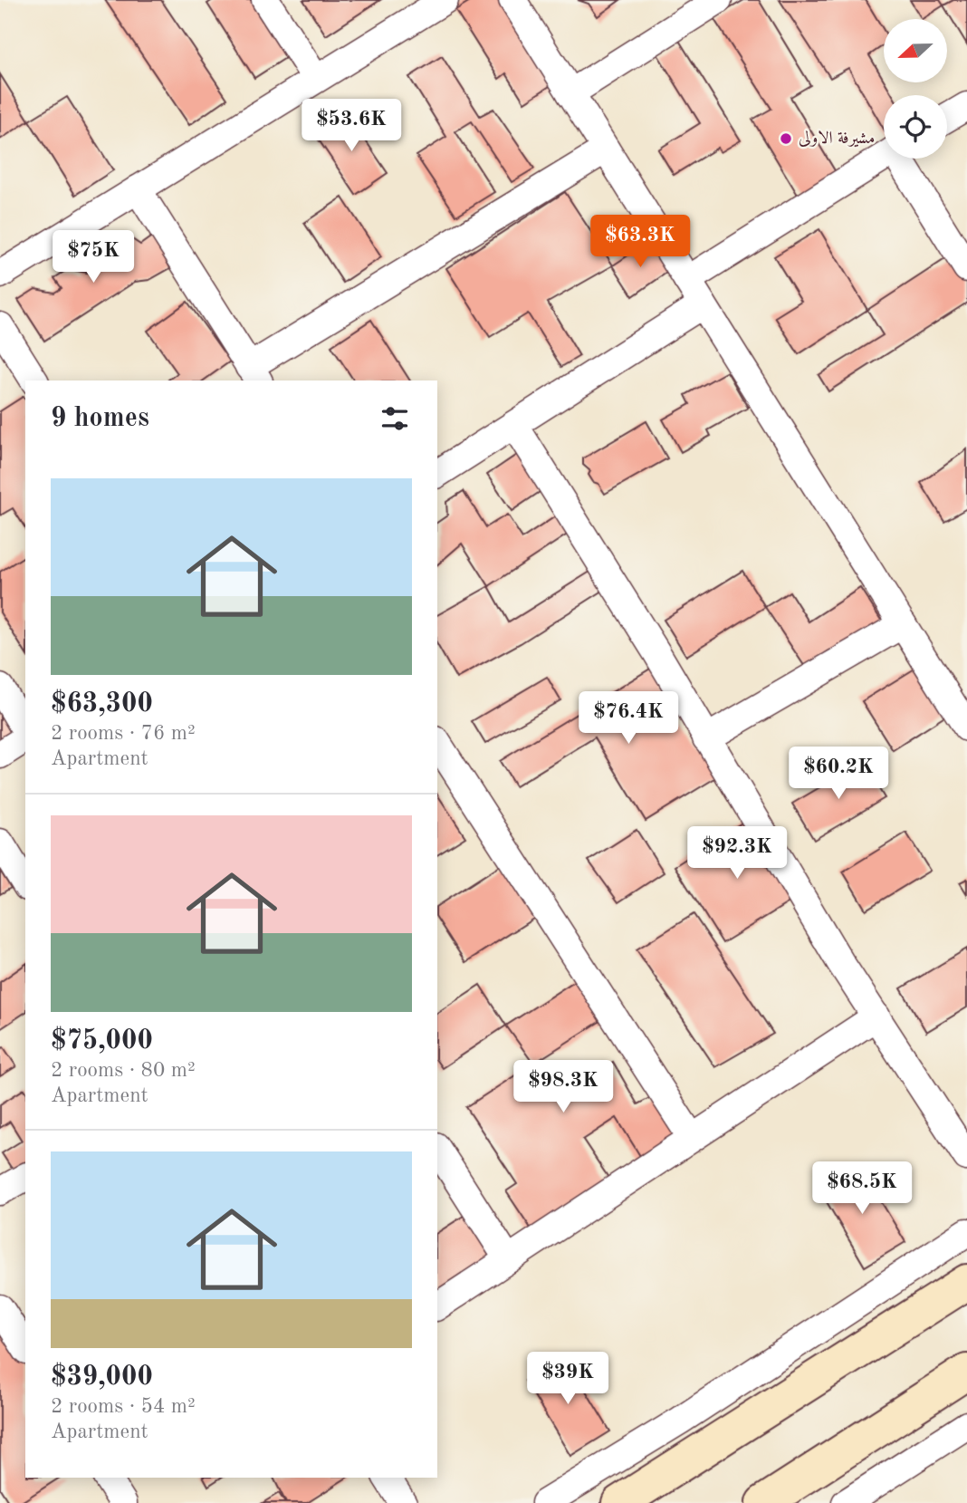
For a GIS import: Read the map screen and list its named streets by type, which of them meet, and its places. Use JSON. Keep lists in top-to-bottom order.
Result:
{
  "places": ["مشيرفة الاولى"],
  "north": "left",
  "page": {
    "price": [
      "$53.6K",
      "$63.3K",
      "$75K",
      "$76.4K",
      "$60.2K",
      "$92.3K",
      "$98.3K",
      "$68.5K",
      "$39K"
    ],
    "heading": "9 homes",
    "list": [
      {
        "name": "$63,300",
        "note": "2 rooms · 76 m² · Apartment"
      },
      {
        "name": "$75,000",
        "note": "2 rooms · 80 m² · Apartment"
      },
      {
        "name": "$39,000",
        "note": "2 rooms · 54 m² · Apartment"
      }
    ]
  }
}
